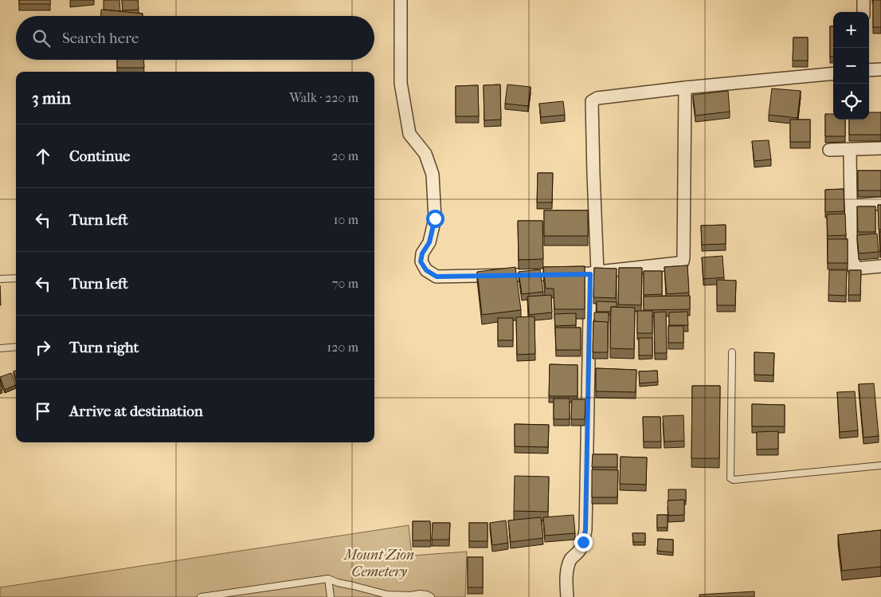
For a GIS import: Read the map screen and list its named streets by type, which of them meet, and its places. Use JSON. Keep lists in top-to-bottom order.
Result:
{
  "parks": ["Mount Zion Cemetery"],
  "page": {
    "map_buttons": ["+", "−"],
    "search": "Search here",
    "heading": ["3 min", "Walk · 220 m"],
    "list": [
      ["Continue", "20 m"],
      ["Turn left", "10 m"],
      ["Turn left", "70 m"],
      ["Turn right", "120 m"],
      "Arrive at destination"
    ]
  }
}
